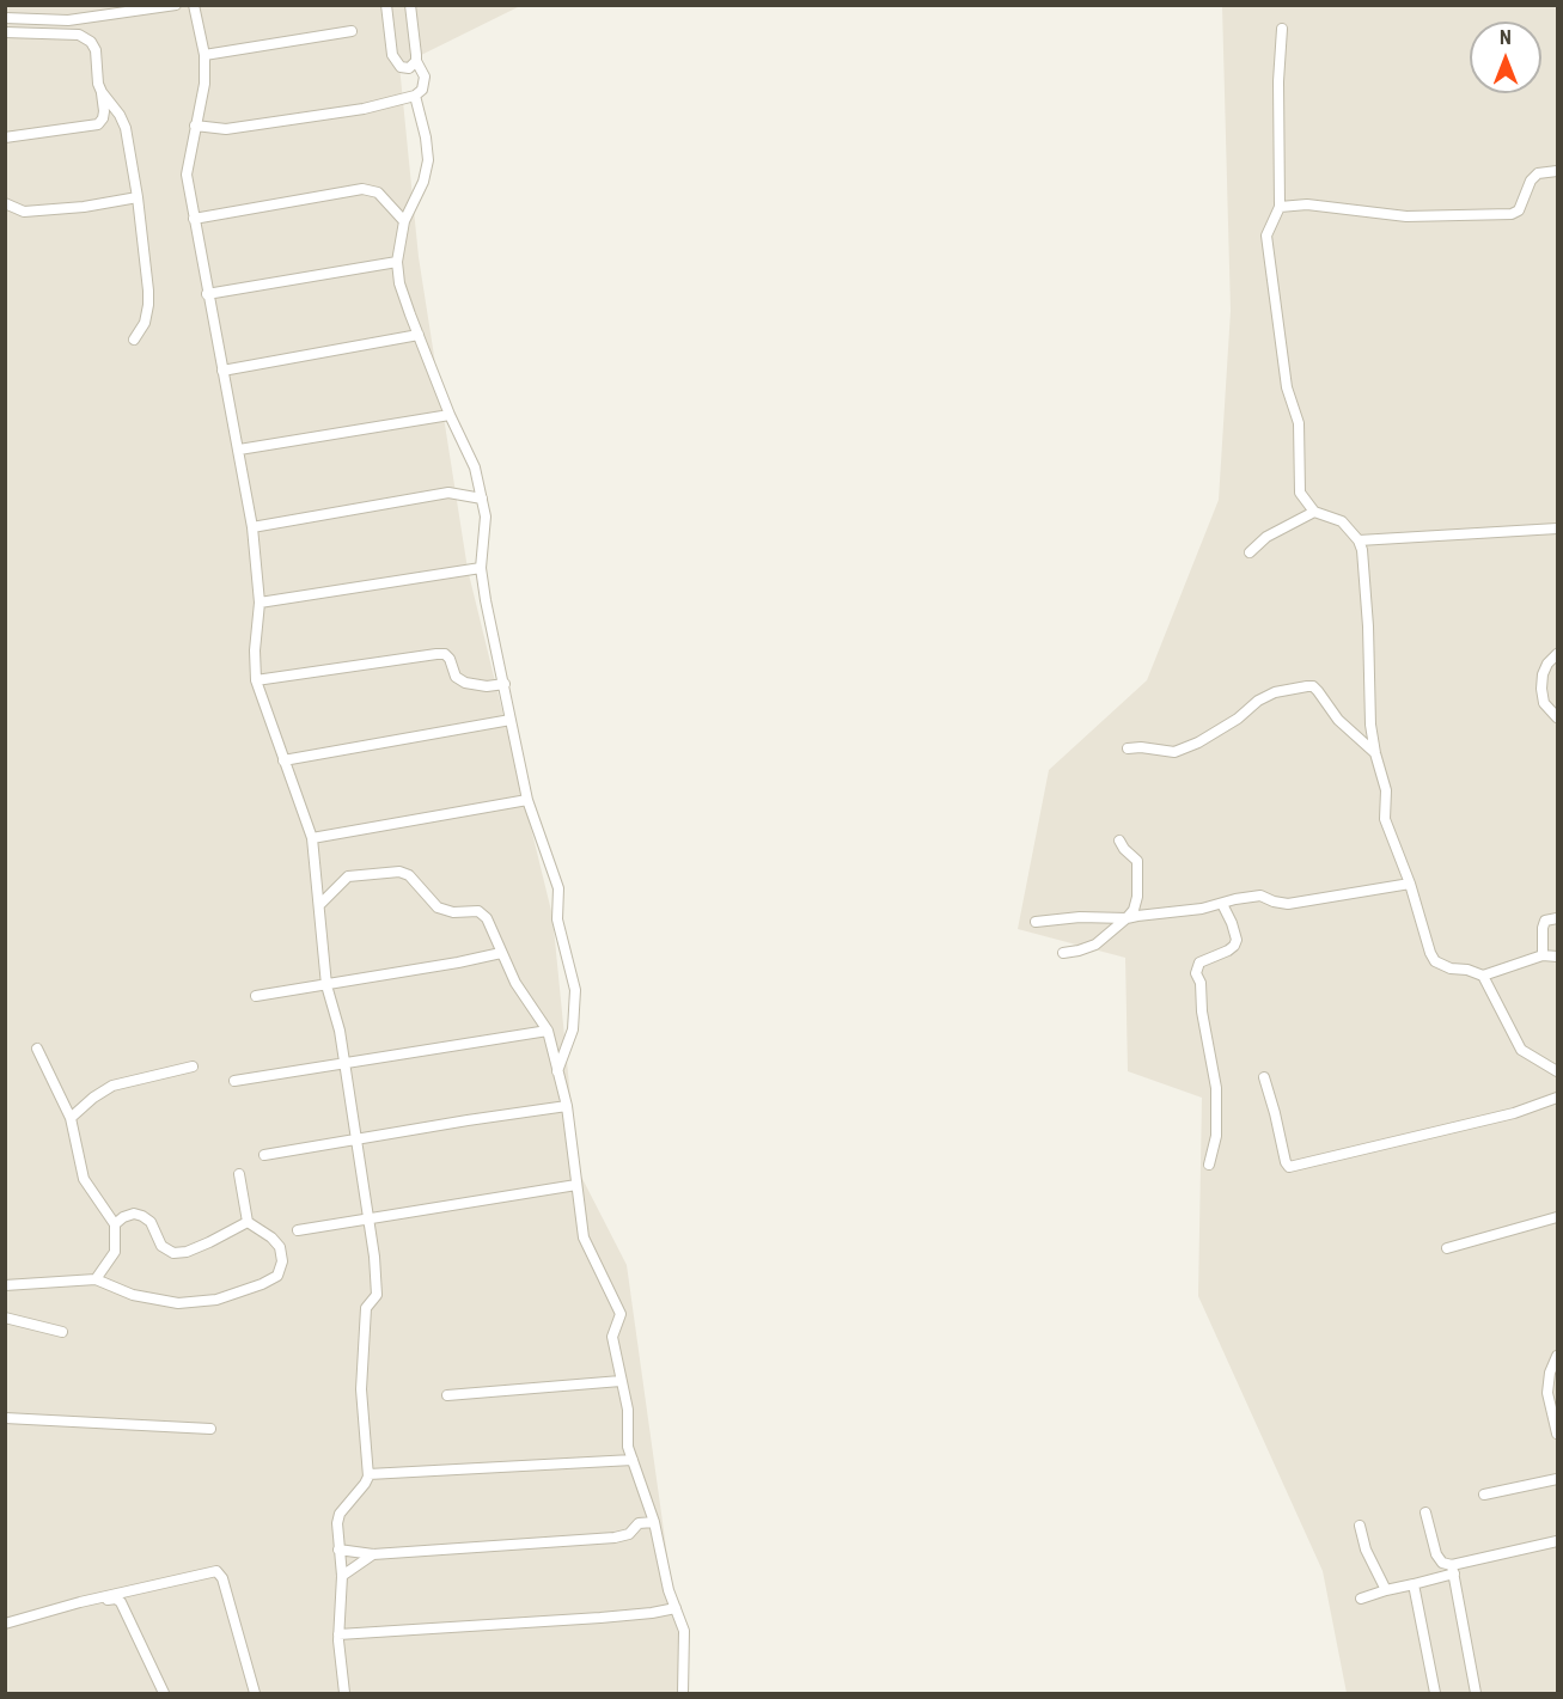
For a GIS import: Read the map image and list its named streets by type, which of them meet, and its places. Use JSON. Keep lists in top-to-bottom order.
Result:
{
  "north": "top"
}
